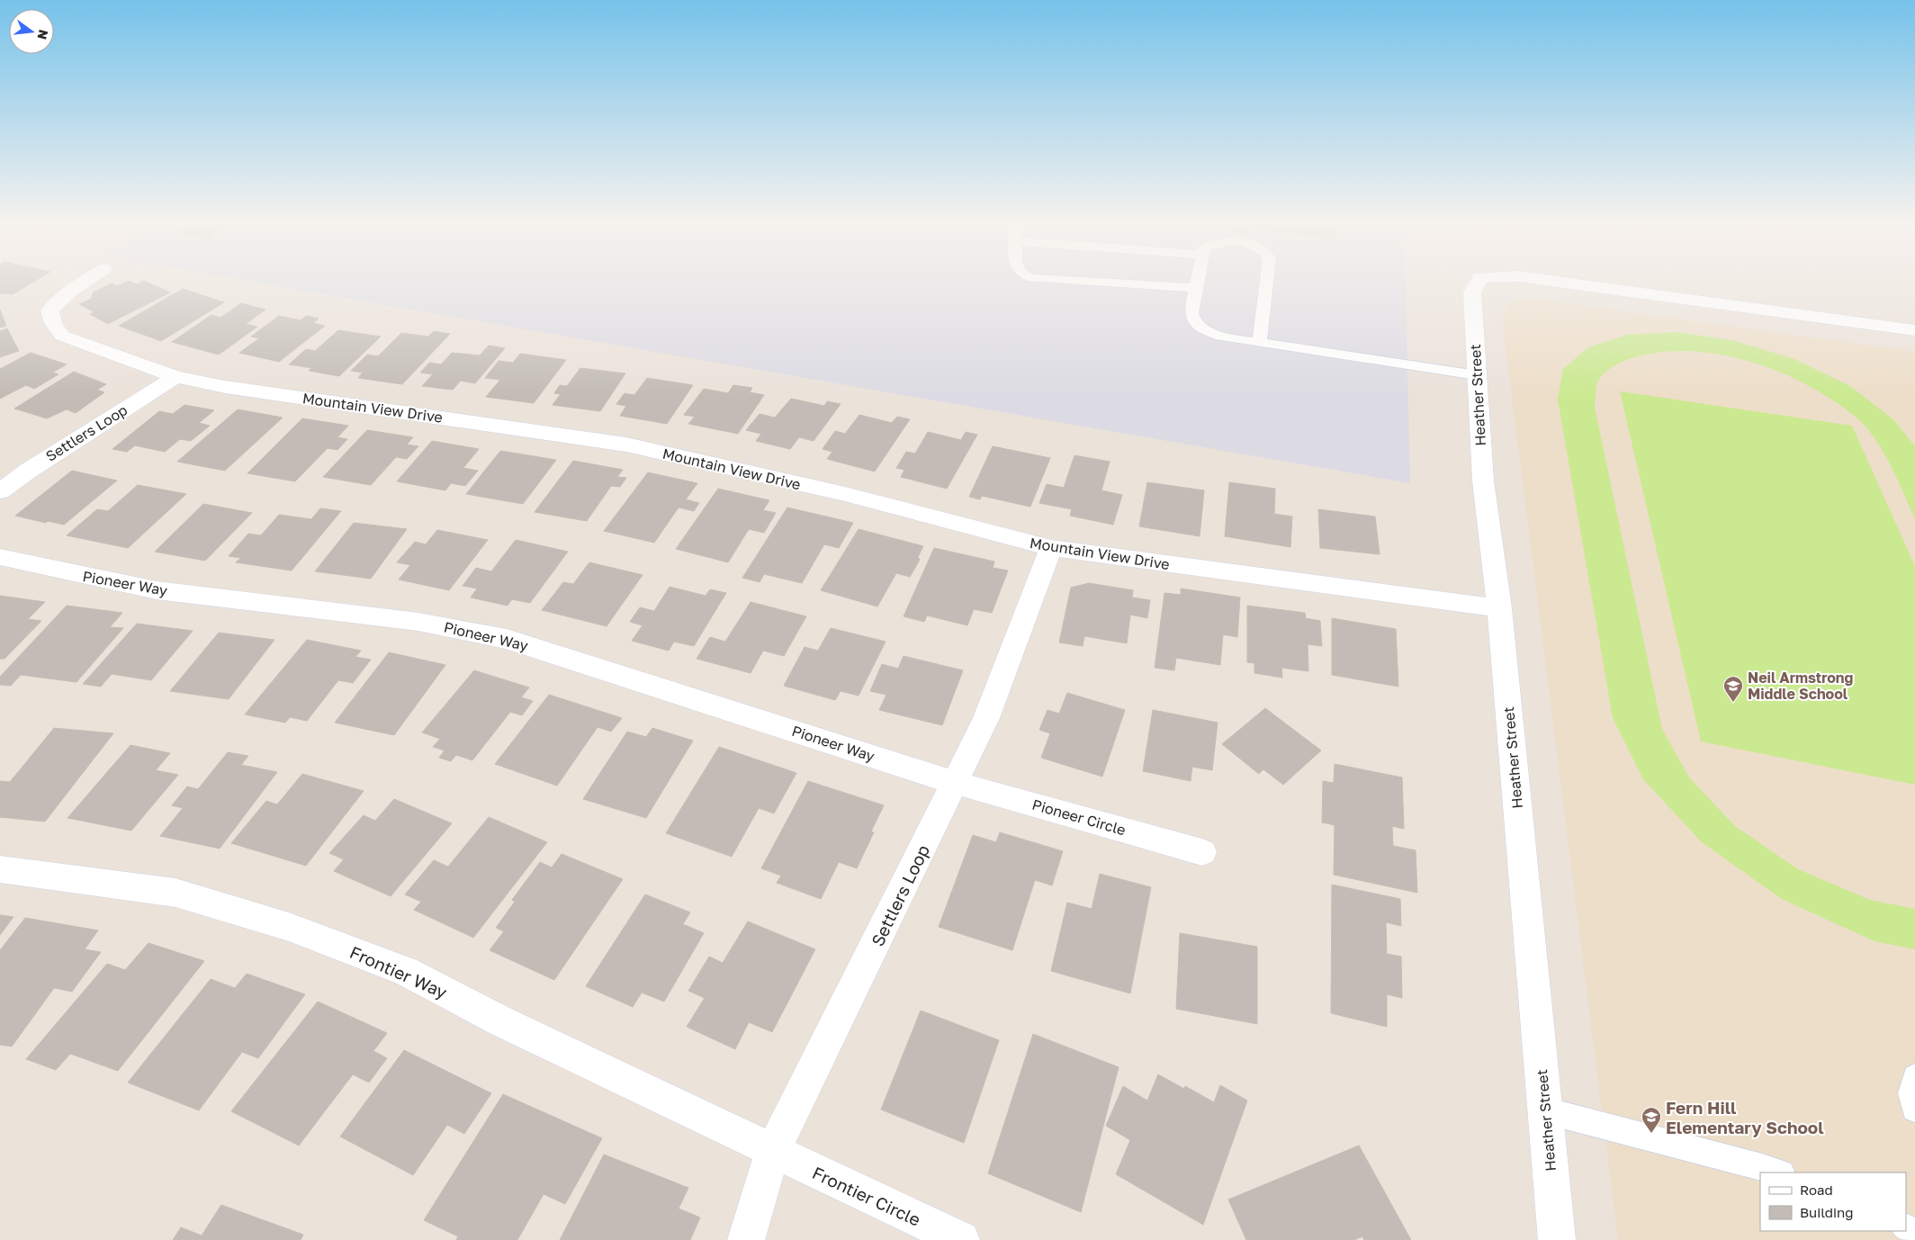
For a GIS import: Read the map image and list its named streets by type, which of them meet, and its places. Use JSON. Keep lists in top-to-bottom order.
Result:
{
  "streets": {
    "street": [
      "Heather Street",
      "Mountain View Drive",
      "Settlers Loop",
      "Pioneer Way",
      "Pioneer Circle",
      "Frontier Way",
      "Frontier Circle"
    ]
  },
  "crossings": [
    ["Heather Street", "Mountain View Drive"],
    ["Mountain View Drive", "Settlers Loop"],
    ["Settlers Loop", "Pioneer Way"],
    ["Settlers Loop", "Pioneer Circle"],
    ["Settlers Loop", "Frontier Way"],
    ["Settlers Loop", "Frontier Circle"],
    ["Pioneer Way", "Pioneer Circle"],
    ["Frontier Way", "Frontier Circle"]
  ],
  "places": {
    "school or university": ["Neil Armstrong Middle School", "Fern Hill Elementary School"]
  },
  "legend": ["Road", "Building"],
  "north": "right"
}
